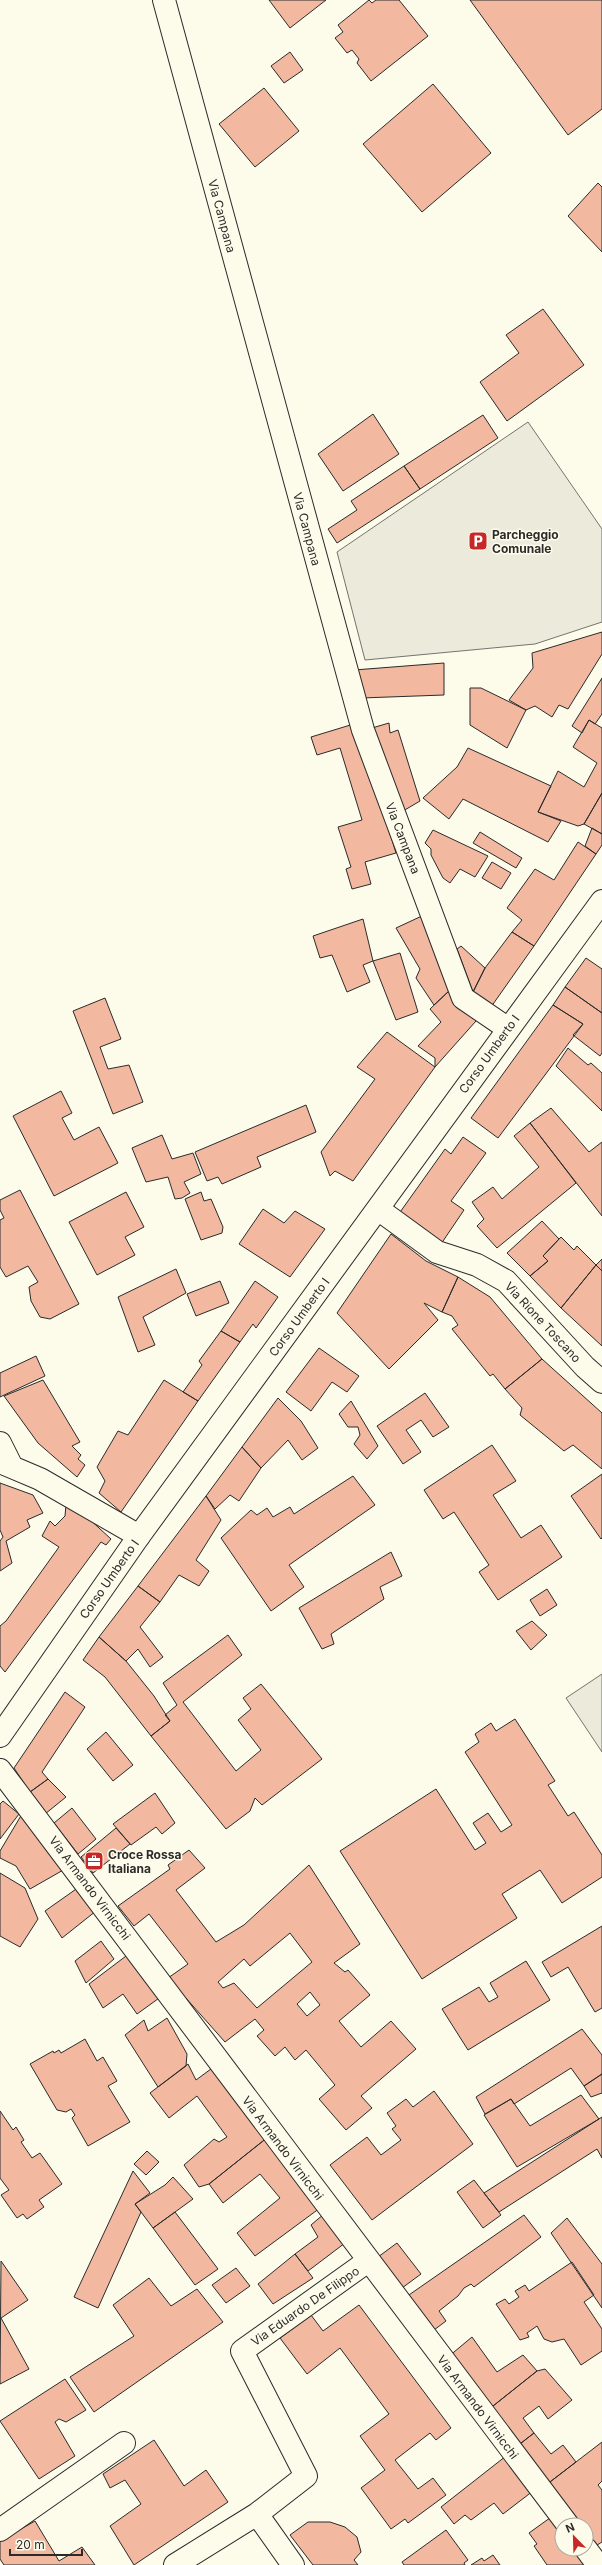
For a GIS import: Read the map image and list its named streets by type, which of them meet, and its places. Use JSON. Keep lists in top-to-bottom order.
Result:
{
  "streets": {
    "street": [
      "Via Campana",
      "Corso Umberto I",
      "Via Rione Toscano",
      "Via Armando Virnicchi",
      "Via Eduardo De Filippo"
    ]
  },
  "crossings": [
    ["Via Campana", "Corso Umberto I"],
    ["Corso Umberto I", "Via Rione Toscano"],
    ["Via Armando Virnicchi", "Via Eduardo De Filippo"]
  ],
  "places": {
    "parking": ["Parcheggio Comunale"],
    "office": ["Croce Rossa Italiana"]
  },
  "scale_bar": "20 m",
  "north": "top left"
}
